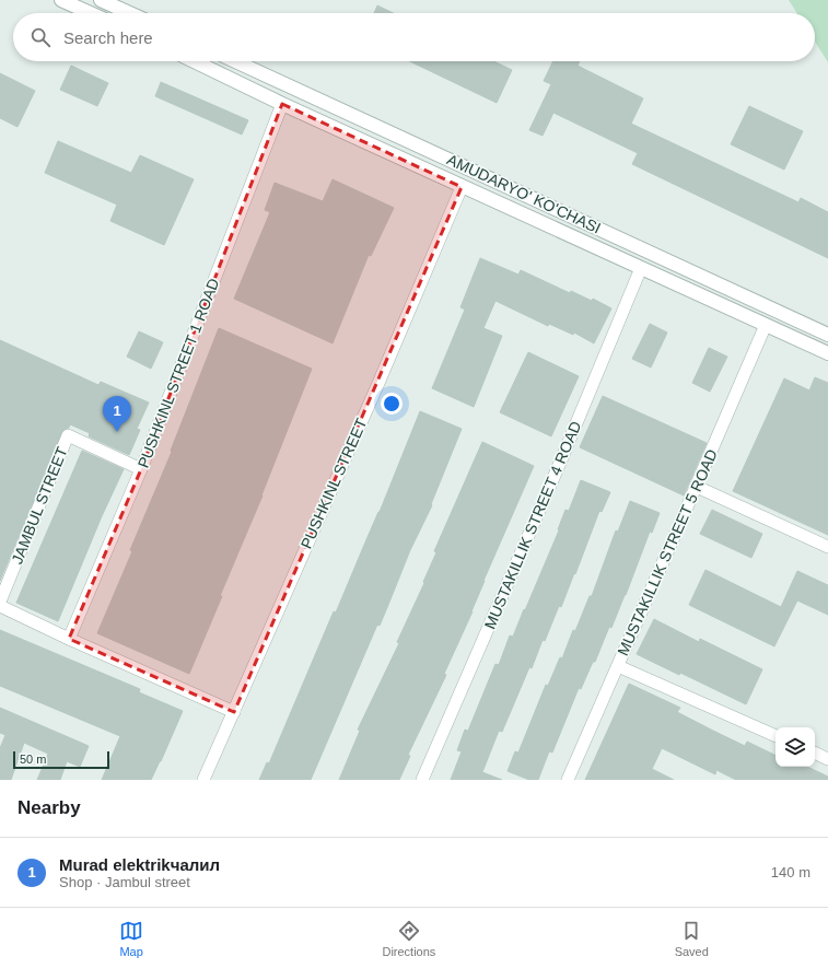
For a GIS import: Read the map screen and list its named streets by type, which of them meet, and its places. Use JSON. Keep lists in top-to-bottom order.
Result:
{
  "streets": {
    "street": [
      "AMUDARYO' KO'CHASI",
      "PUSHKINL STREET 1 ROAD",
      "PUSHKINL STREET",
      "JAMBUL STREET",
      "MUSTAKILLIK STREET 4 ROAD",
      "MUSTAKILLIK STREET 5 ROAD"
    ]
  },
  "crossings": [
    ["PUSHKINL STREET 1 ROAD", "JAMBUL STREET"]
  ],
  "scale_bar": "50 m",
  "page": {
    "search": "Search here",
    "pins": "1",
    "scale": "50 m",
    "heading": "Nearby",
    "list": [
      {
        "mark": "1",
        "name": "Murad elektrikчалил",
        "note": "Shop · Jambul street",
        "value": "140 m"
      }
    ],
    "nav": ["Map", "Directions", "Saved"]
  }
}
